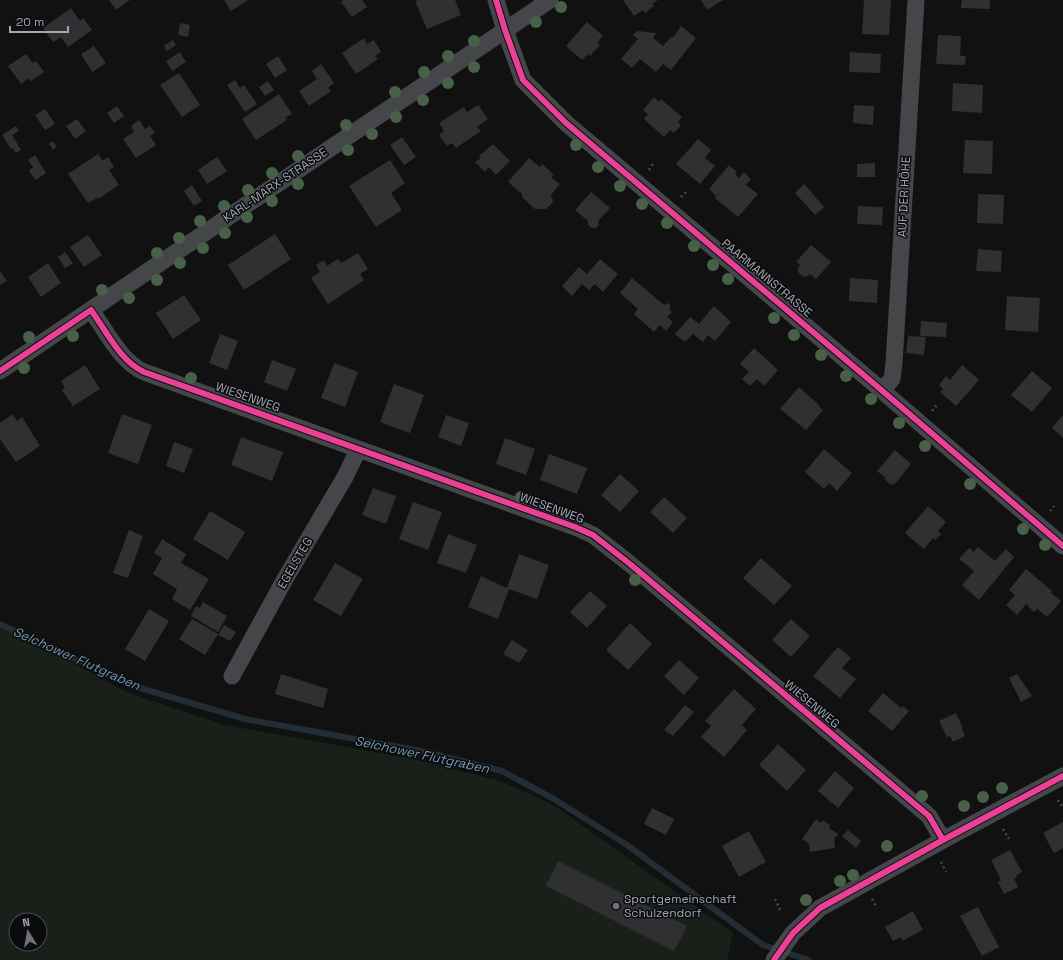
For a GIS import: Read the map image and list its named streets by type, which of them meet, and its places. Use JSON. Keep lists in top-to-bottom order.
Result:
{
  "streets": {
    "street": [
      "KARL-MARX-STRASSE",
      "AUF DER HÖHE",
      "PAARMANNSTRASSE",
      "WIESENWEG",
      "EGELSTEG"
    ]
  },
  "crossings": [
    ["KARL-MARX-STRASSE", "PAARMANNSTRASSE"],
    ["KARL-MARX-STRASSE", "WIESENWEG"],
    ["AUF DER HÖHE", "PAARMANNSTRASSE"],
    ["WIESENWEG", "EGELSTEG"]
  ],
  "water": ["Selchower Flutgraben"],
  "places": ["Sportgemeinschaft Schulzendorf"],
  "scale_bar": "20 m",
  "north": "top"
}
